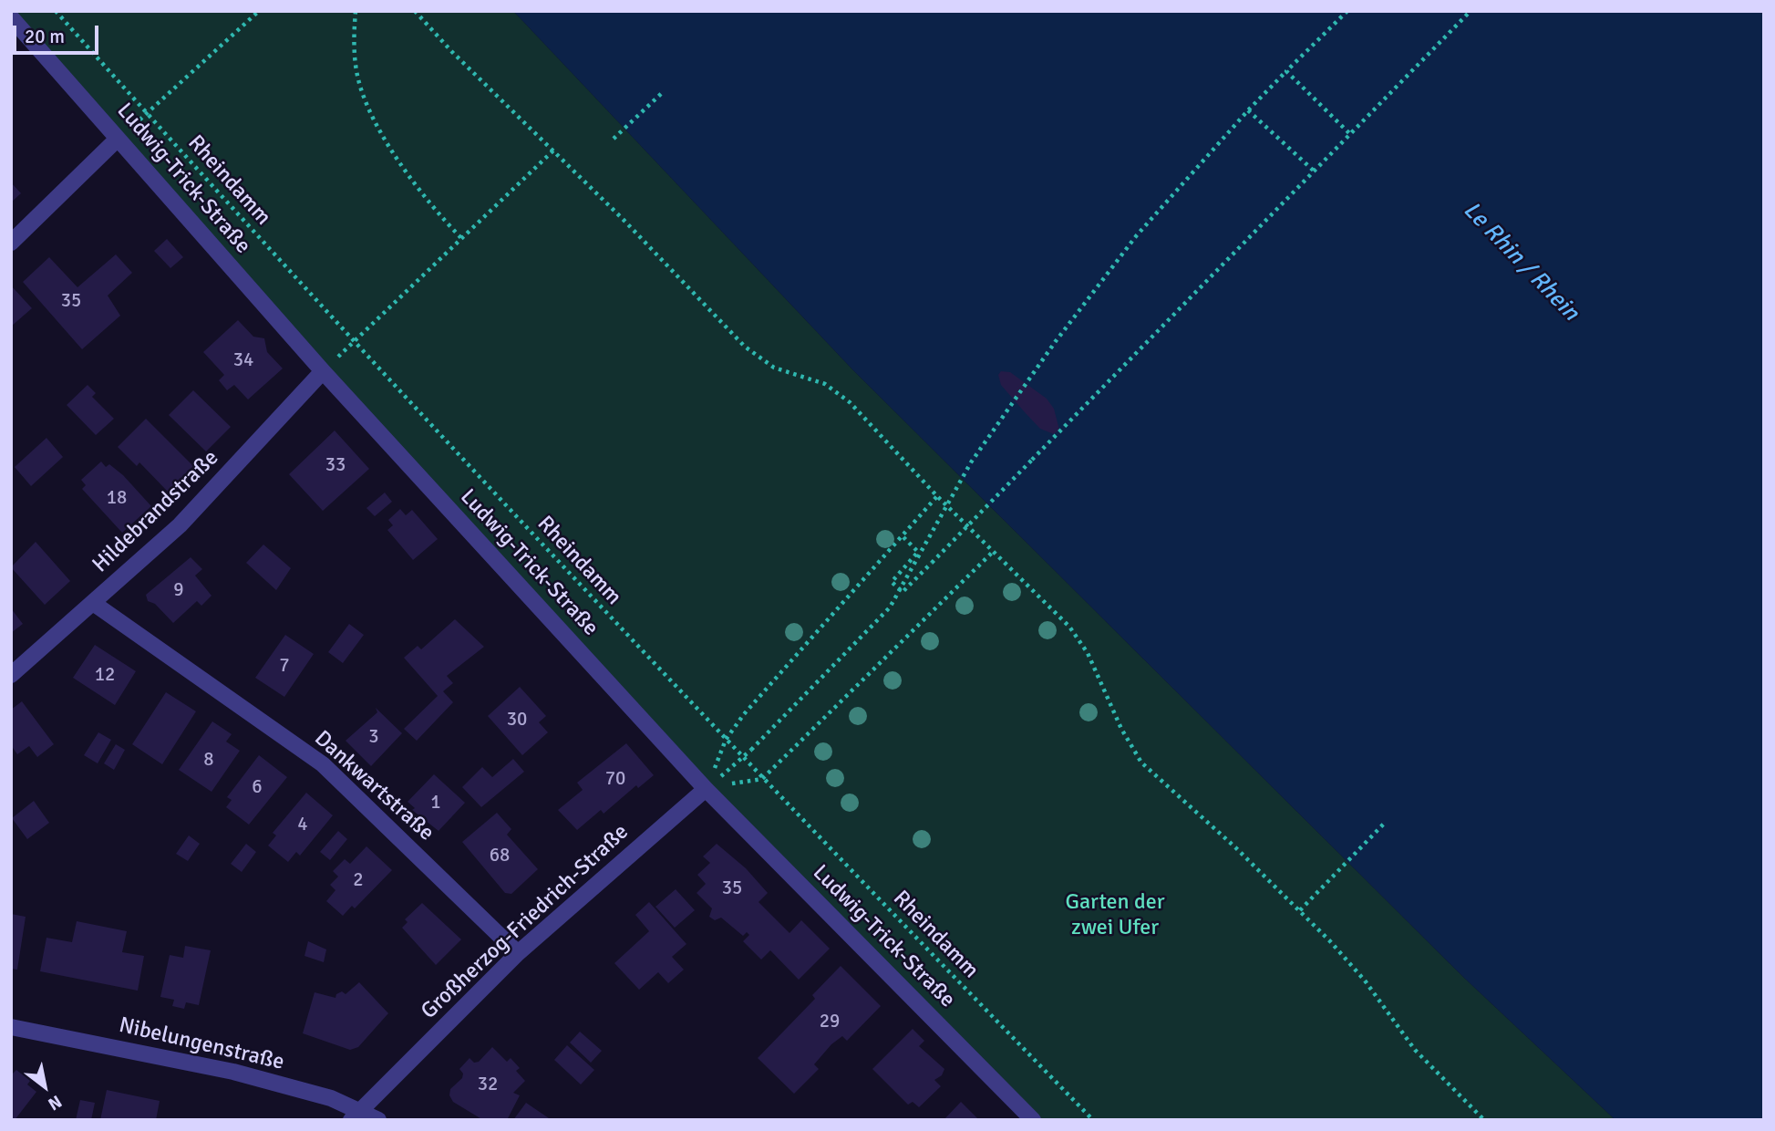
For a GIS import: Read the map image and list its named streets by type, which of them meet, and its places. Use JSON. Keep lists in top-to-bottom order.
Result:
{
  "streets": {
    "street": [
      "Ludwig-Trick-Straße",
      "Hildebrandstraße",
      "Dankwartstraße",
      "Großherzog-Friedrich-Straße",
      "Nibelungenstraße"
    ],
    "path": ["Rheindamm"]
  },
  "crossings": [
    ["Ludwig-Trick-Straße", "Hildebrandstraße"],
    ["Ludwig-Trick-Straße", "Großherzog-Friedrich-Straße"],
    ["Hildebrandstraße", "Dankwartstraße"],
    ["Dankwartstraße", "Großherzog-Friedrich-Straße"],
    ["Großherzog-Friedrich-Straße", "Nibelungenstraße"]
  ],
  "water": ["Le Rhin / Rhein"],
  "parks": ["Garten der zwei Ufer"],
  "house_numbers": [
    "35",
    "34",
    "33",
    "18",
    "9",
    "7",
    "12",
    "30",
    "3",
    "8",
    "70",
    "6",
    "1",
    "4",
    "68",
    "2",
    "35",
    "29",
    "32"
  ],
  "scale_bar": "20 m",
  "north": "bottom right"
}
